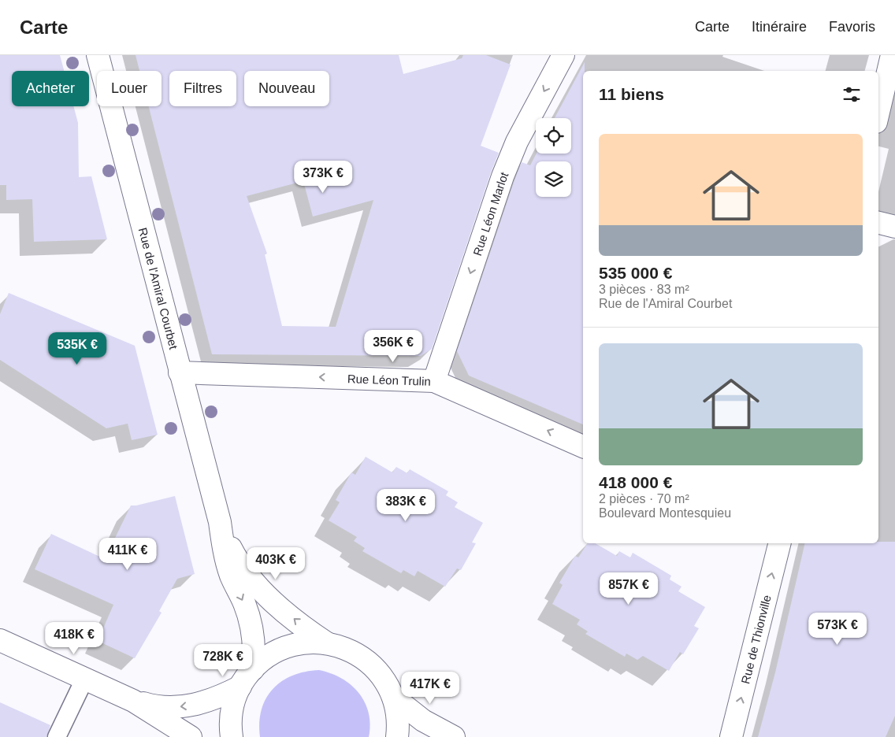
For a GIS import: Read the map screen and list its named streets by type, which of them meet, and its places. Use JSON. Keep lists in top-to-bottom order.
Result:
{
  "streets": {
    "street": [
      "Rue Léon Marlot",
      "Rue de l'Amiral Courbet",
      "Rue Léon Trulin",
      "Rue de Thionville"
    ]
  },
  "crossings": [
    ["Rue Léon Marlot", "Rue Léon Trulin"],
    ["Rue de l'Amiral Courbet", "Rue Léon Trulin"]
  ],
  "one_way": ["Rue Léon Marlot", "Rue Léon Trulin", "Rue de Thionville"],
  "page": {
    "header": "Carte",
    "nav": ["Carte", "Itinéraire", "Favoris"],
    "chip": [
      "Acheter",
      "Louer",
      "Filtres",
      "Nouveau"
    ],
    "heading": "11 biens",
    "list": [
      {
        "name": "535 000 €",
        "note": "3 pièces · 83 m² · Rue de l'Amiral Courbet"
      },
      {
        "name": "418 000 €",
        "note": "2 pièces · 70 m² · Boulevard Montesquieu"
      }
    ],
    "price": [
      "373K €",
      "356K €",
      "535K €",
      "383K €",
      "411K €",
      "403K €",
      "857K €",
      "573K €",
      "418K €",
      "728K €",
      "417K €"
    ]
  }
}
